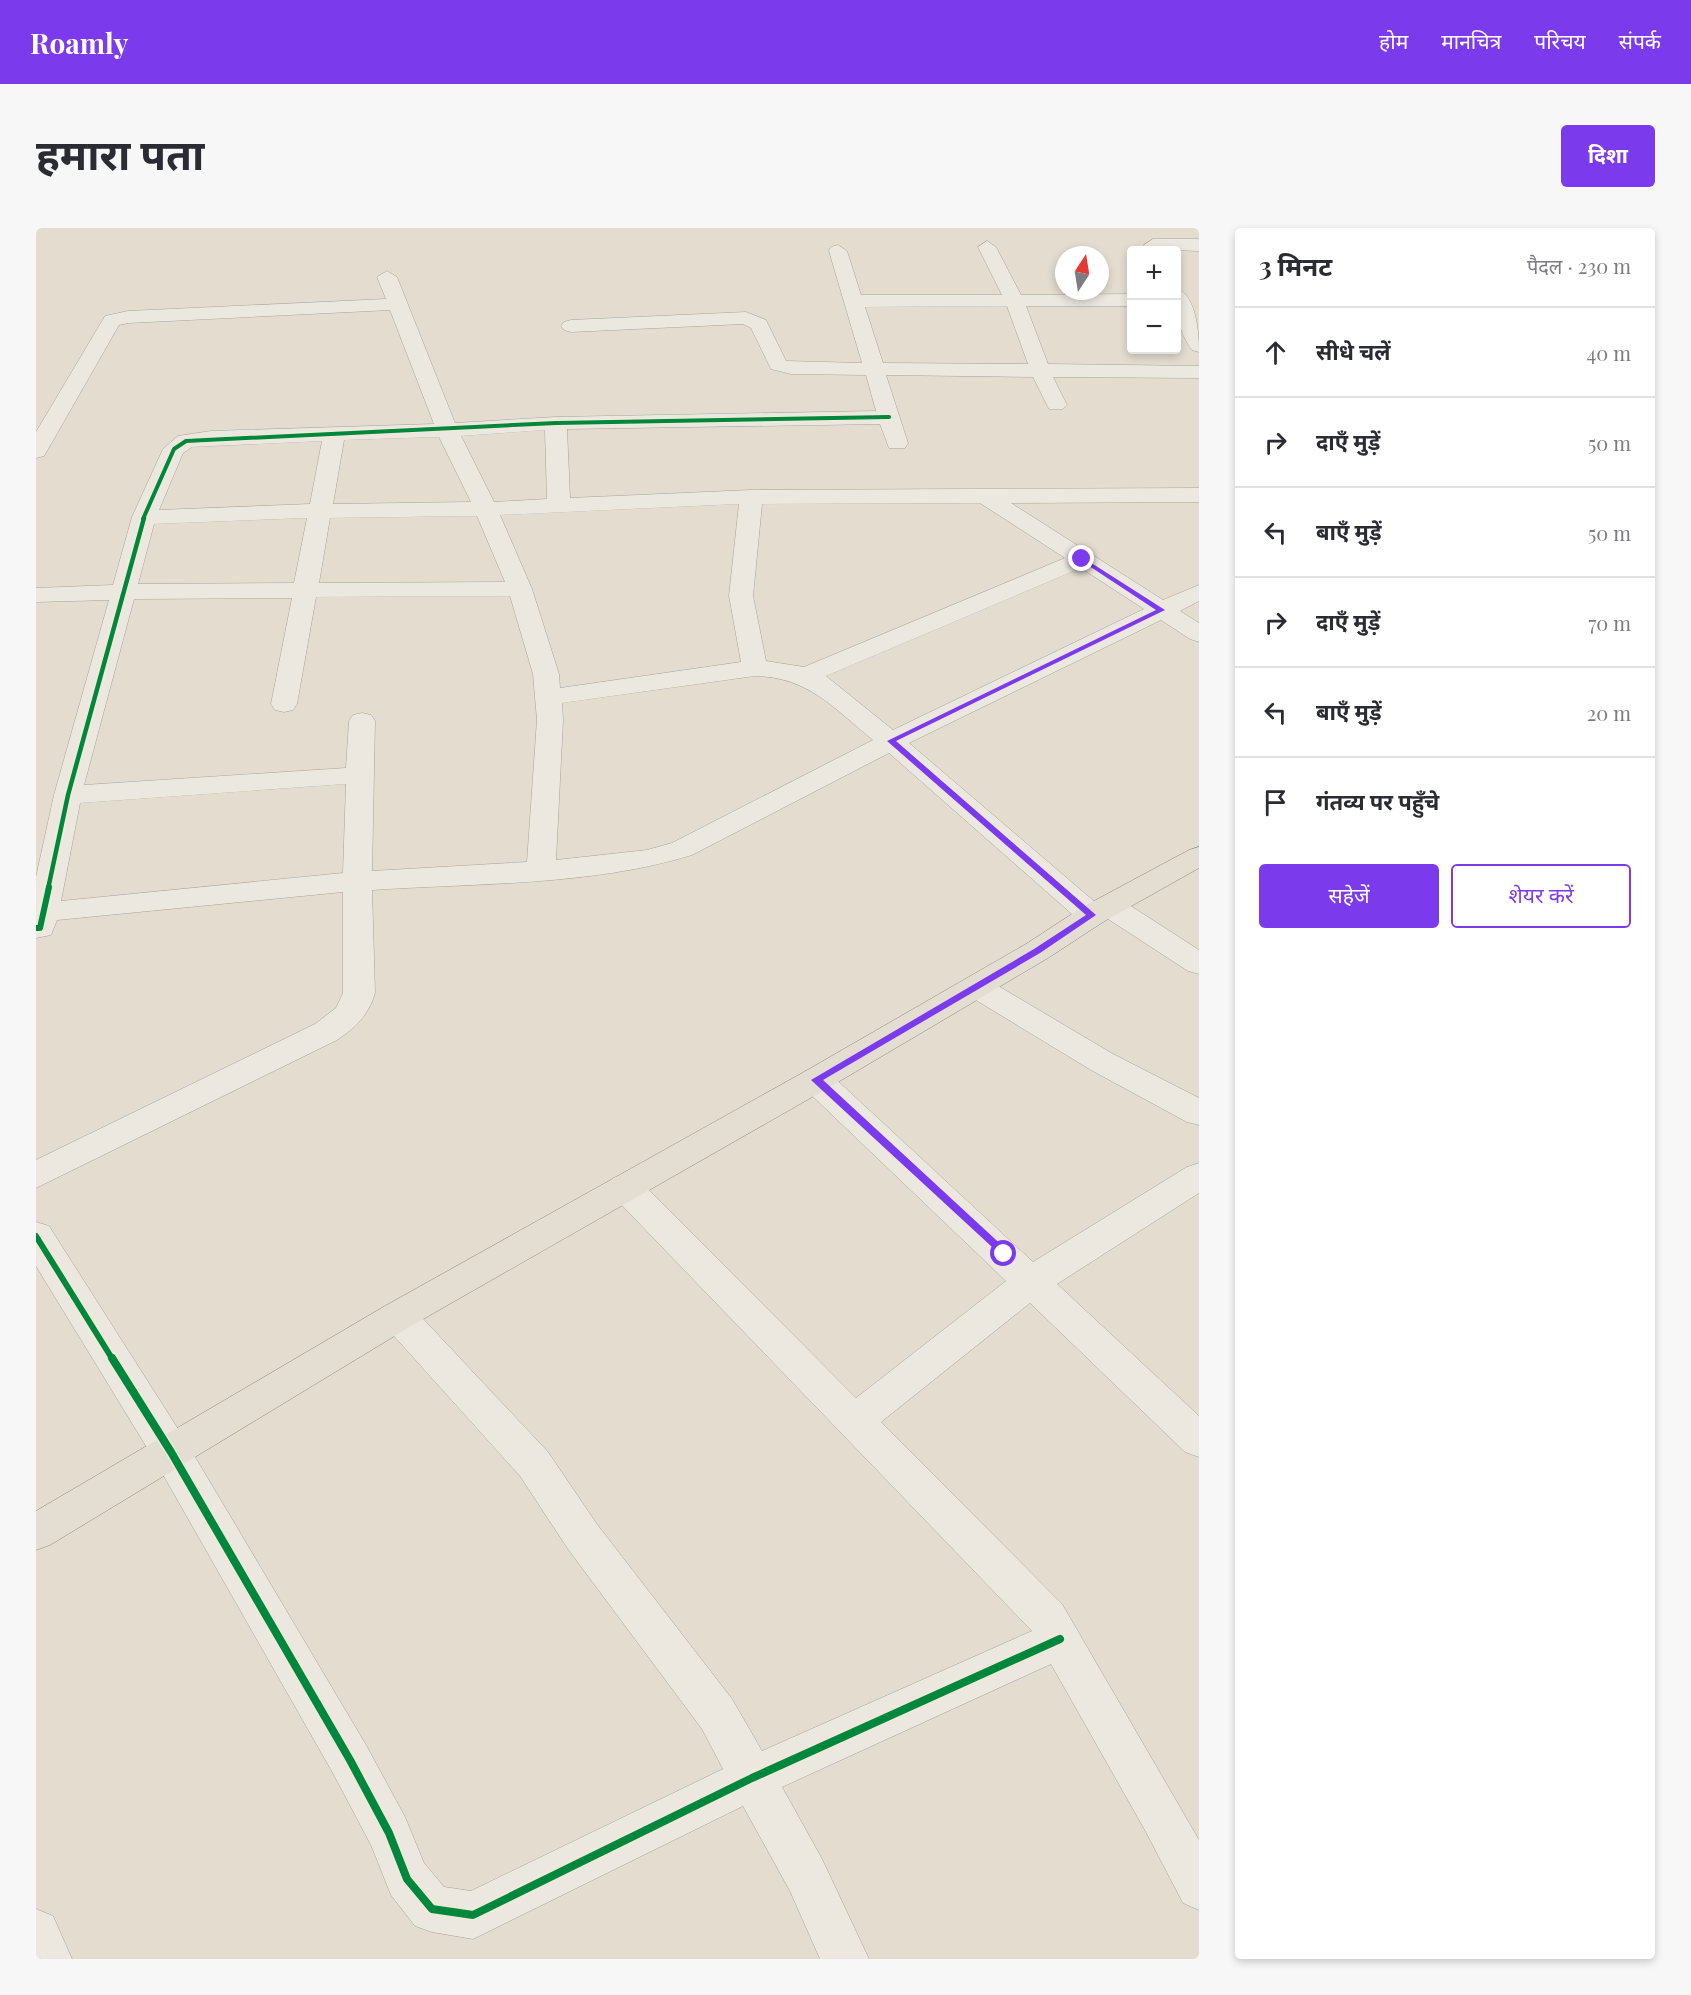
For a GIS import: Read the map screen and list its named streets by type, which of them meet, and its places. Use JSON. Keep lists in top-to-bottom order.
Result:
{
  "north": "top",
  "page": {
    "header": "Roamly",
    "nav": [
      "होम",
      "मानचित्र",
      "परिचय",
      "संपर्क"
    ],
    "title": "हमारा पता",
    "buttons": [
      "दिशा",
      ["सहेजें", "शेयर करें"]
    ],
    "heading": ["3 मिनट", "पैदल · 230 m"],
    "map_buttons": ["+", "−"],
    "list": [
      ["सीधे चलें", "40 m"],
      ["दाएँ मुड़ें", "50 m"],
      ["बाएँ मुड़ें", "50 m"],
      ["दाएँ मुड़ें", "70 m"],
      ["बाएँ मुड़ें", "20 m"],
      "गंतव्य पर पहुँचे"
    ]
  }
}
